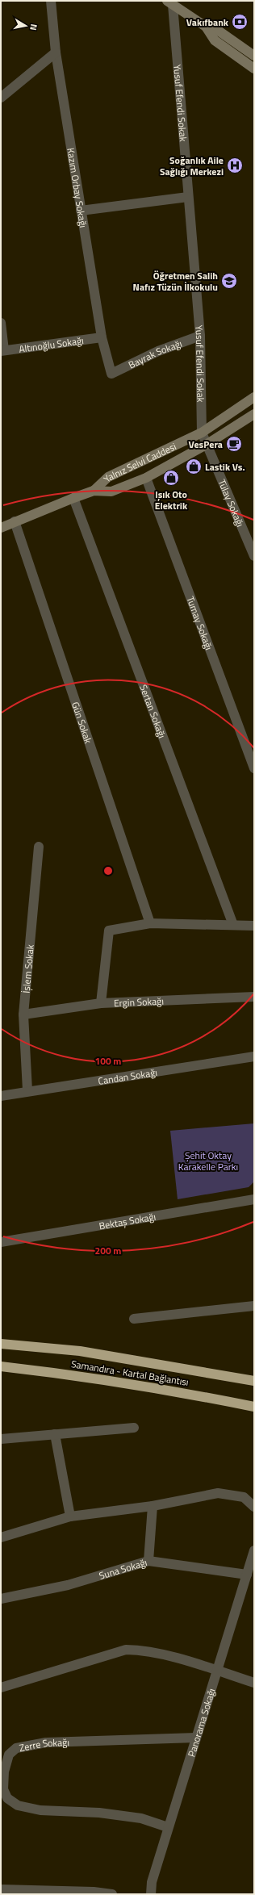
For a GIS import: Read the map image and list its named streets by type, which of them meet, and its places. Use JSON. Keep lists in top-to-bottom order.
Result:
{
  "streets": {
    "highway": ["Samandıra - Kartal Bağlantısı"],
    "street": [
      "Yusuf Efendi Sokak",
      "Kazım Orbay Sokağı",
      "Altınoğlu Sokağı",
      "Bayrak Sokağı",
      "Yalnız Selvi Caddesi",
      "Tülay Sokağı",
      "Tumay Sokağı",
      "Sertan Sokağı",
      "Gün Sokak",
      "İşlem Sokak",
      "Ergin Sokağı",
      "Candan Sokağı",
      "Bektaş Sokağı",
      "Suna Sokağı",
      "Panorama Sokağı",
      "Zerre Sokağı"
    ]
  },
  "crossings": [
    ["Yusuf Efendi Sokak", "Bayrak Sokağı"],
    ["Yusuf Efendi Sokak", "Yalnız Selvi Caddesi"],
    ["Yusuf Efendi Sokak", "Tülay Sokağı"],
    ["Kazım Orbay Sokağı", "Altınoğlu Sokağı"],
    ["Kazım Orbay Sokağı", "Bayrak Sokağı"],
    ["Yalnız Selvi Caddesi", "Tülay Sokağı"],
    ["Yalnız Selvi Caddesi", "Tumay Sokağı"],
    ["Yalnız Selvi Caddesi", "Sertan Sokağı"],
    ["Yalnız Selvi Caddesi", "Gün Sokak"],
    ["İşlem Sokak", "Ergin Sokağı"],
    ["İşlem Sokak", "Candan Sokağı"],
    ["Suna Sokağı", "Panorama Sokağı"],
    ["Panorama Sokağı", "Zerre Sokağı"]
  ],
  "parks": ["Şehit Oktay Karakelle Parkı"],
  "places": {
    "bank": ["Vakıfbank"],
    "hospital": ["Soğanlık Aile Sağlığı Merkezi"],
    "school or university": ["Öğretmen Salih Nafız Tüzün İlkokulu"],
    "cafe": ["VesPera"],
    "shop": ["Lastik Vs.", "Işık Oto Elektrik"]
  },
  "north": "right",
  "rings": ["100 m", "200 m"]
}
